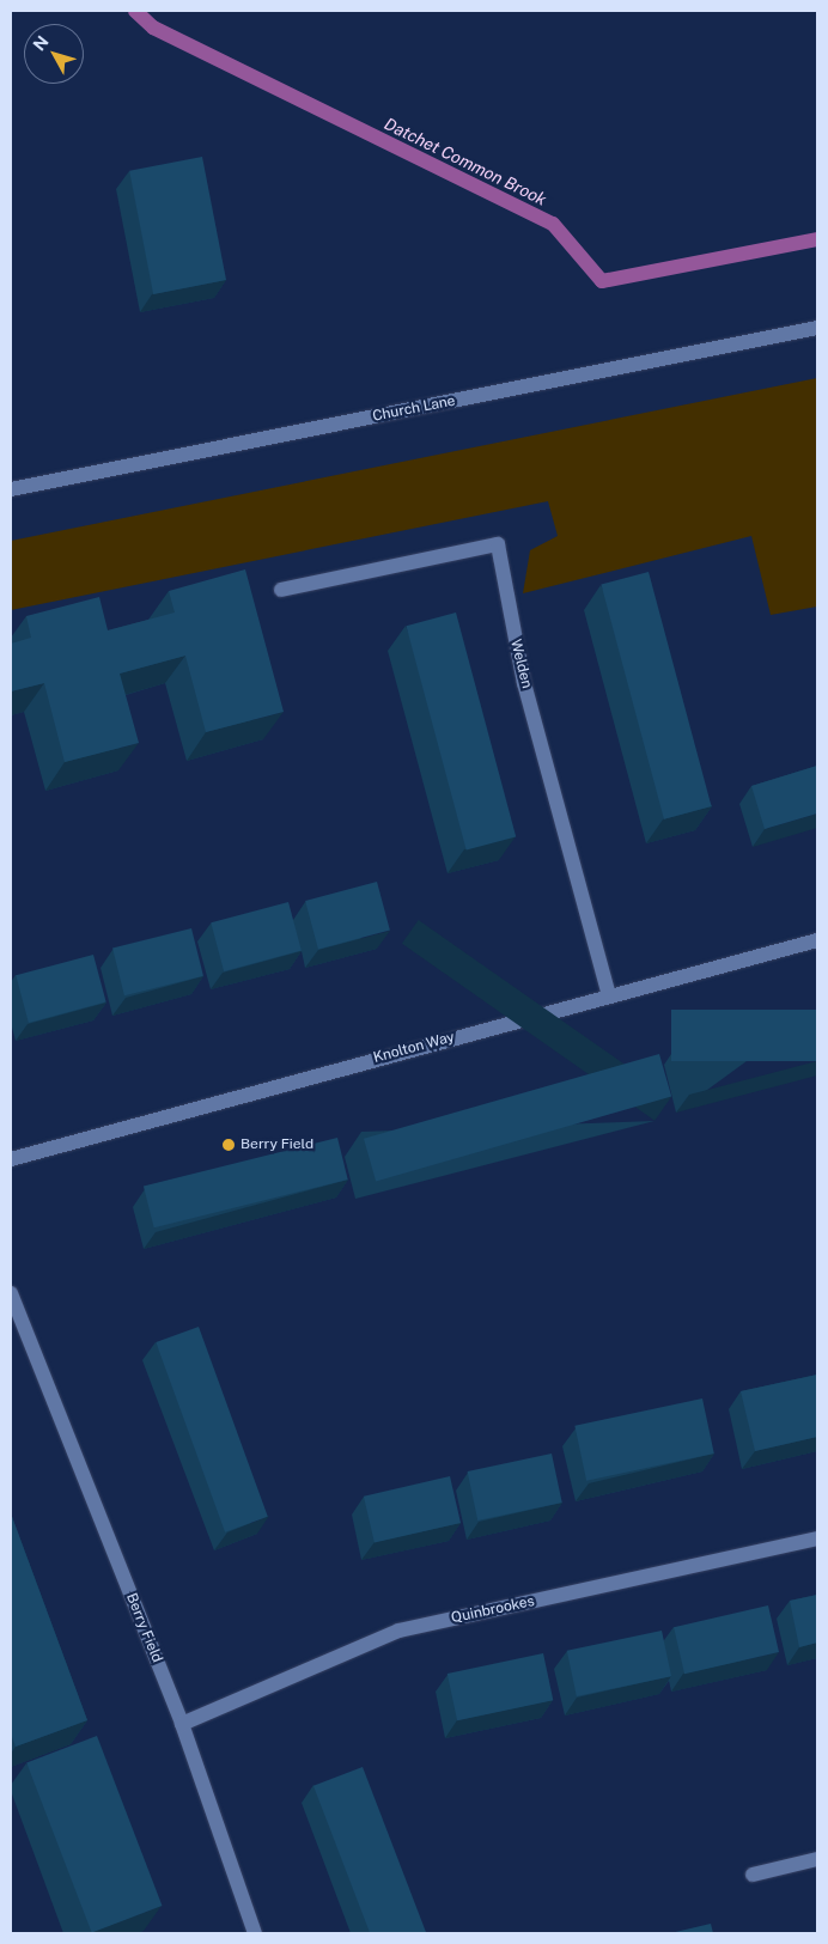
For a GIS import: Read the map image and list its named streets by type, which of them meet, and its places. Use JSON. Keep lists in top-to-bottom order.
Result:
{
  "streets": {
    "street": [
      "Church Lane",
      "Welden",
      "Knolton Way",
      "Quinbrookes",
      "Berry Field"
    ]
  },
  "crossings": [
    ["Welden", "Knolton Way"],
    ["Quinbrookes", "Berry Field"]
  ],
  "water": ["Datchet Common Brook"],
  "places": ["Berry Field"],
  "north": "top left"
}
